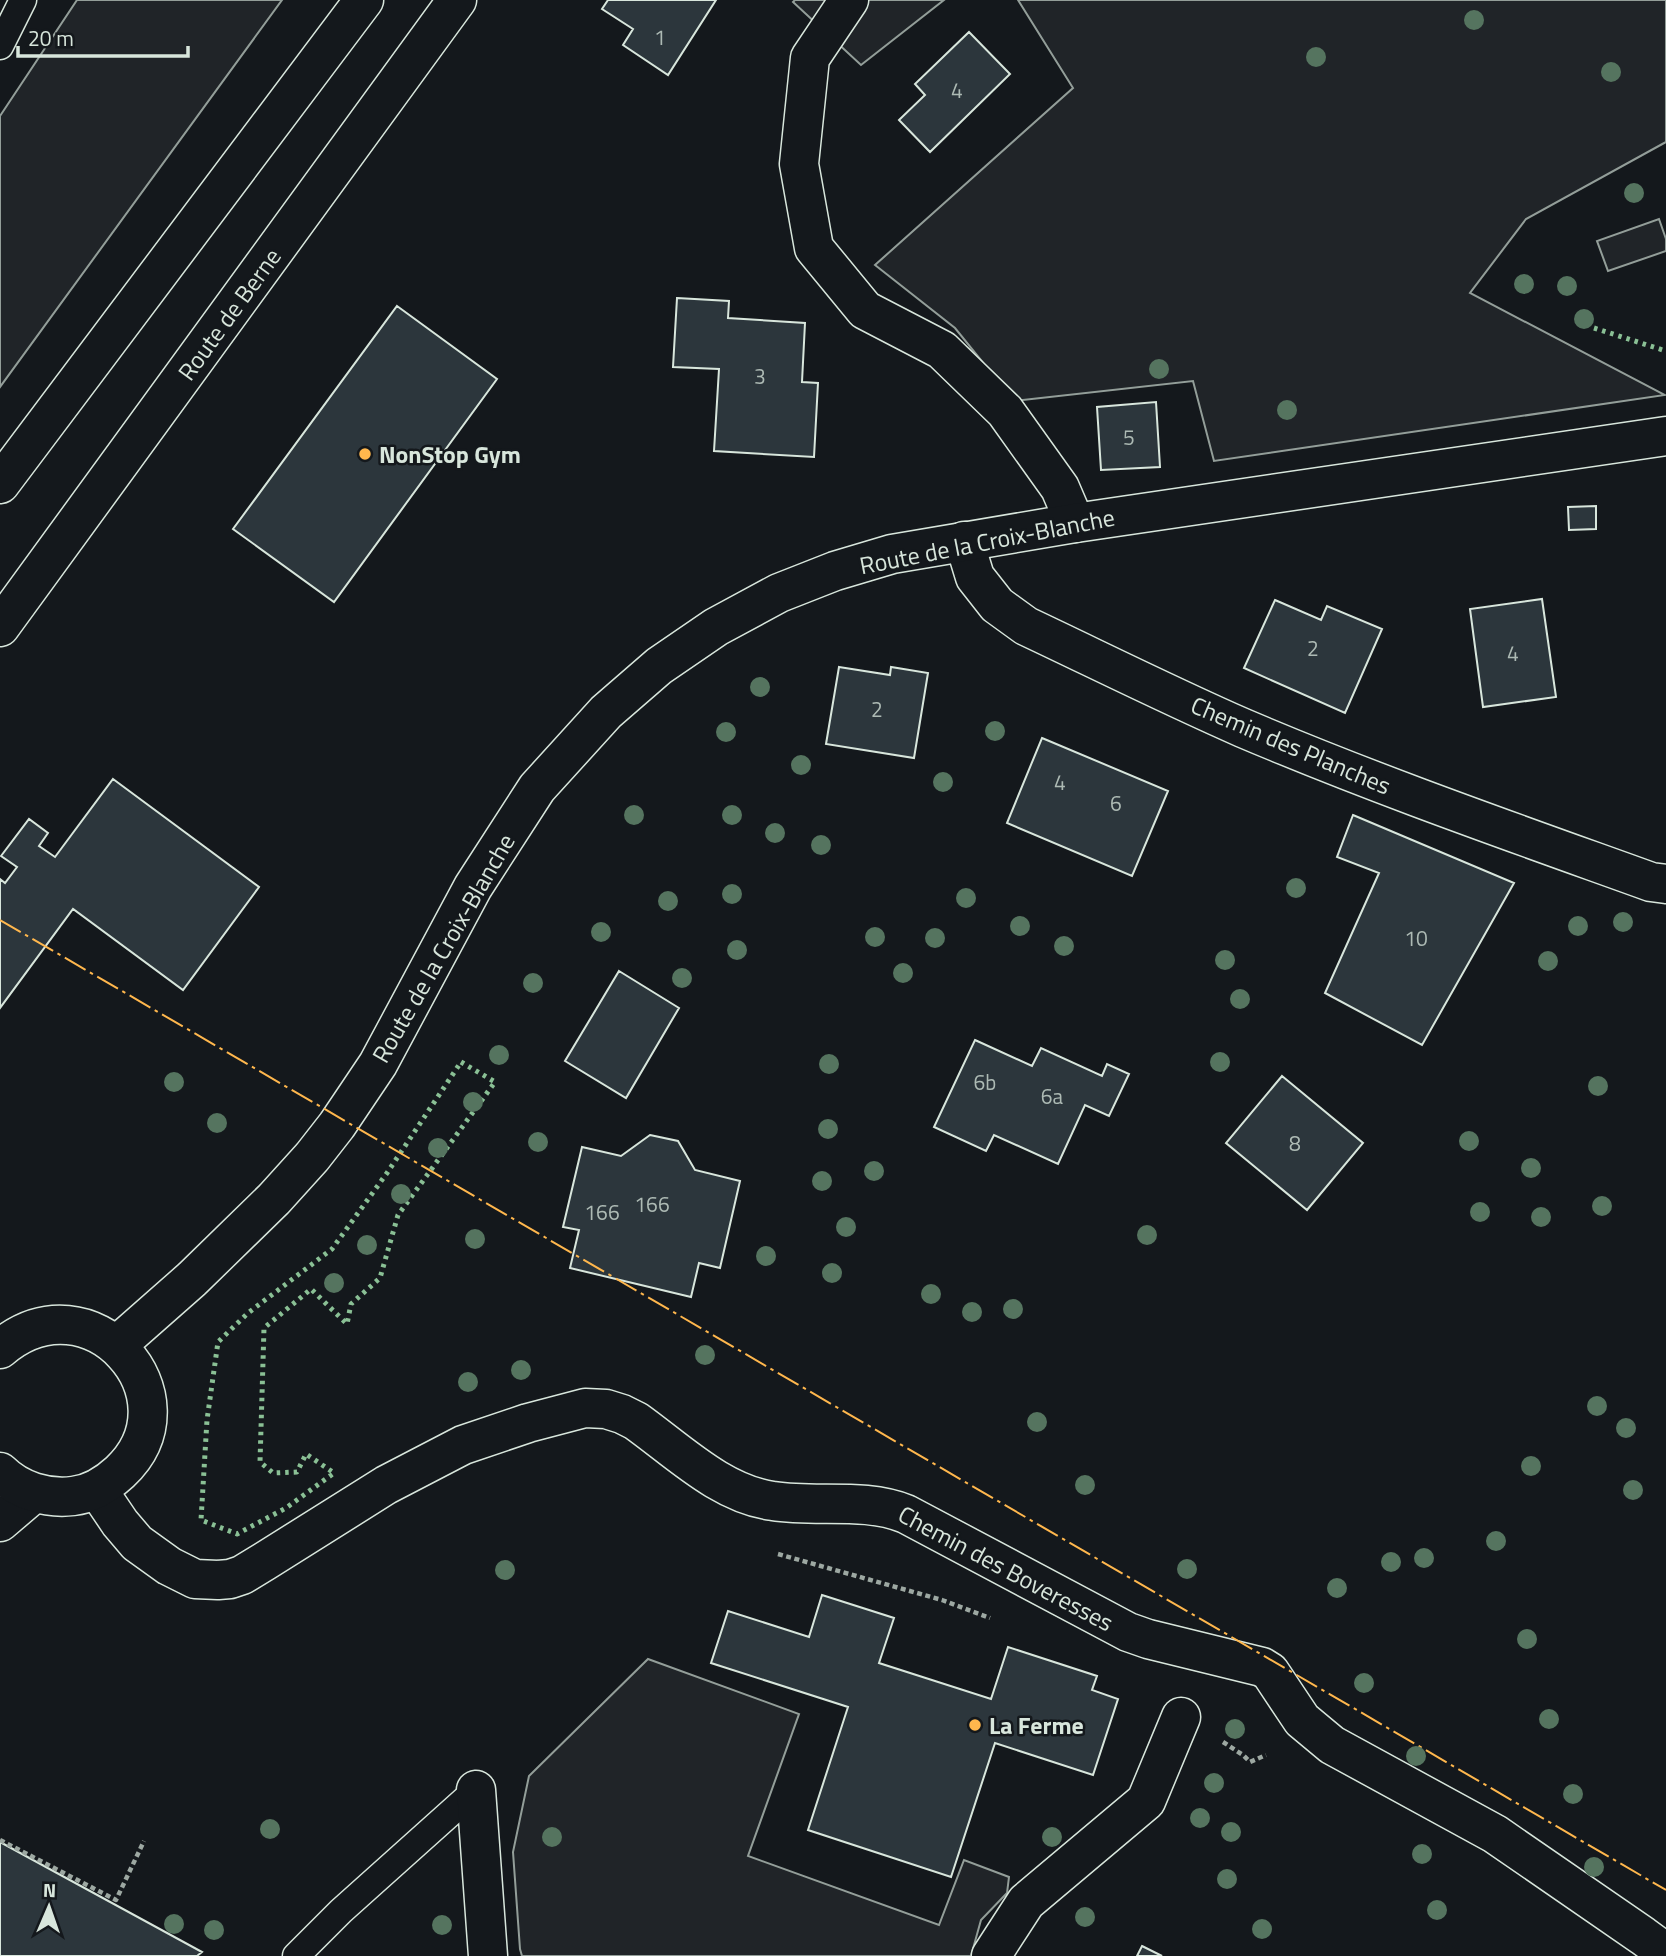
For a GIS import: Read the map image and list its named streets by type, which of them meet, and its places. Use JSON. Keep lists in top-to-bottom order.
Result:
{
  "streets": {
    "street": [
      "Route de Berne",
      "Route de la Croix-Blanche",
      "Chemin des Planches",
      "Chemin des Boveresses"
    ]
  },
  "crossings": [
    ["Route de la Croix-Blanche", "Chemin des Planches"]
  ],
  "places": ["NonStop Gym", "La Ferme"],
  "house_numbers": [
    "1",
    "4",
    "3",
    "5",
    "2",
    "4",
    "2",
    "4",
    "6",
    "10",
    "6b",
    "6a",
    "8",
    "166",
    "166"
  ],
  "scale_bar": "20 m",
  "north": "top"
}
